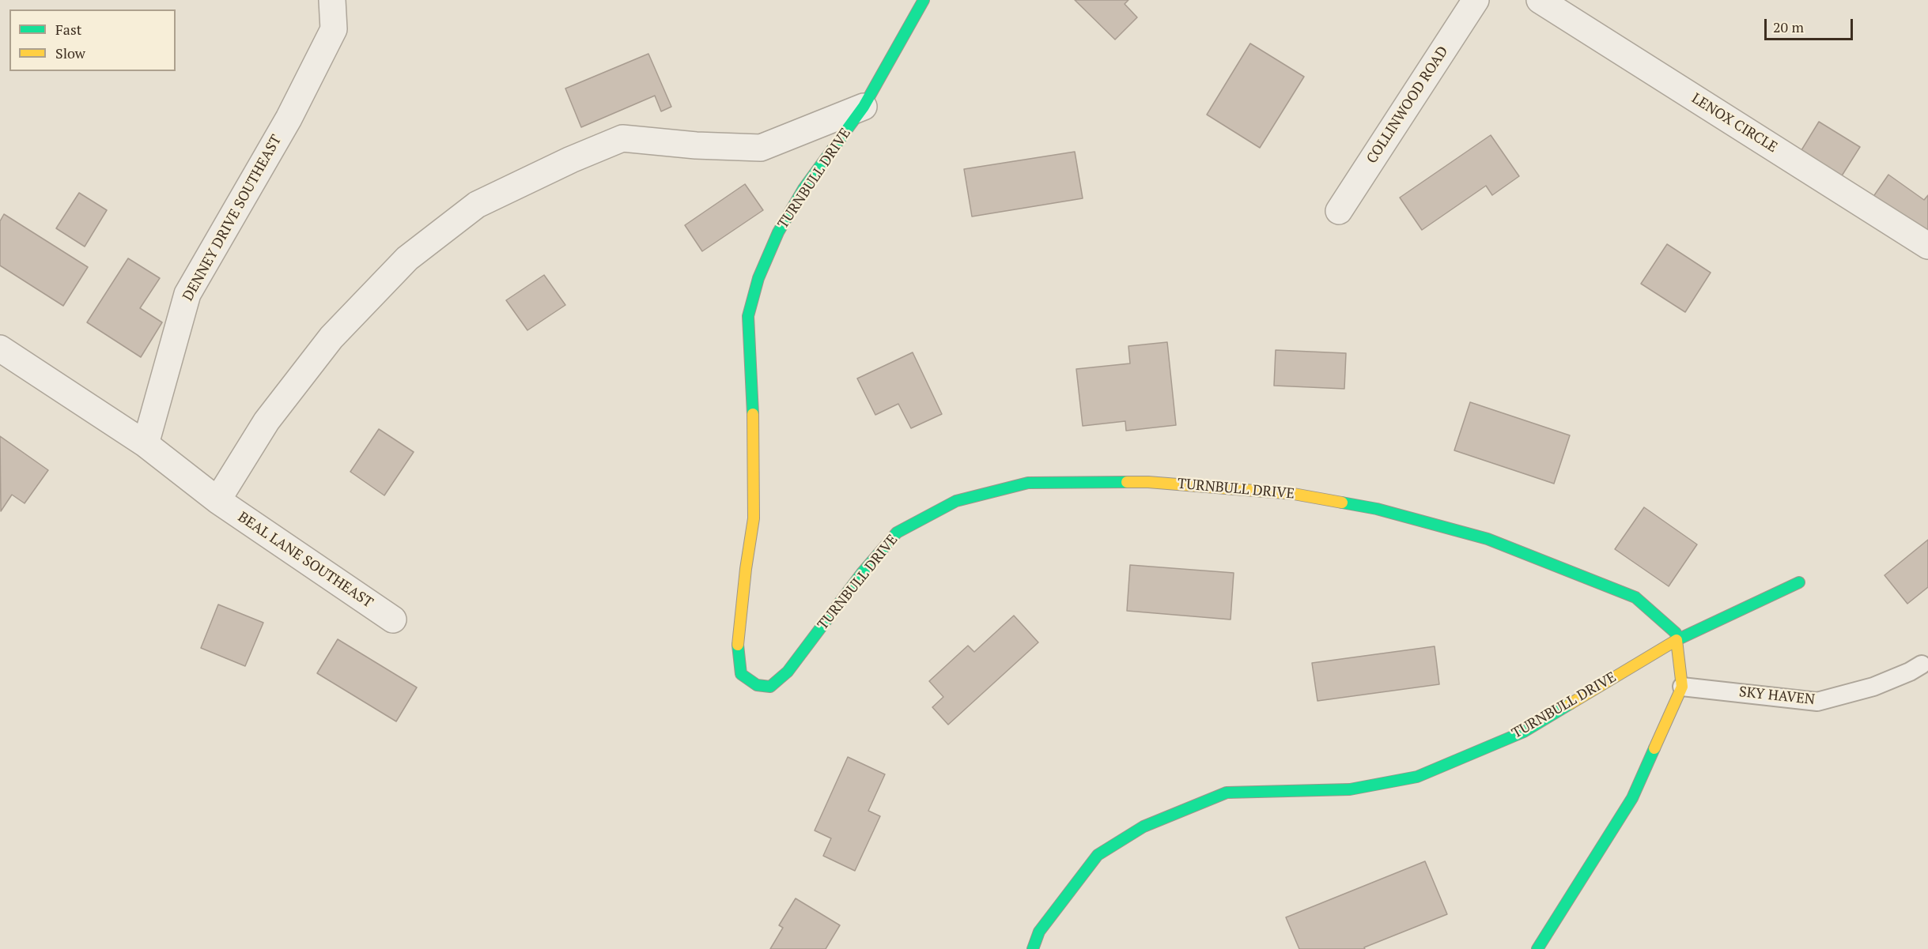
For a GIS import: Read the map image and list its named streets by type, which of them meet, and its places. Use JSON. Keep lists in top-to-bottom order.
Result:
{
  "streets": {
    "street": [
      "COLLINWOOD ROAD",
      "LENOX CIRCLE",
      "TURNBULL DRIVE",
      "DENNEY DRIVE SOUTHEAST",
      "BEAL LANE SOUTHEAST"
    ],
    "lane": ["SKY HAVEN"]
  },
  "crossings": [
    ["TURNBULL DRIVE", "SKY HAVEN"],
    ["DENNEY DRIVE SOUTHEAST", "BEAL LANE SOUTHEAST"]
  ],
  "legend": ["Fast", "Slow"],
  "scale_bar": "20 m"
}
